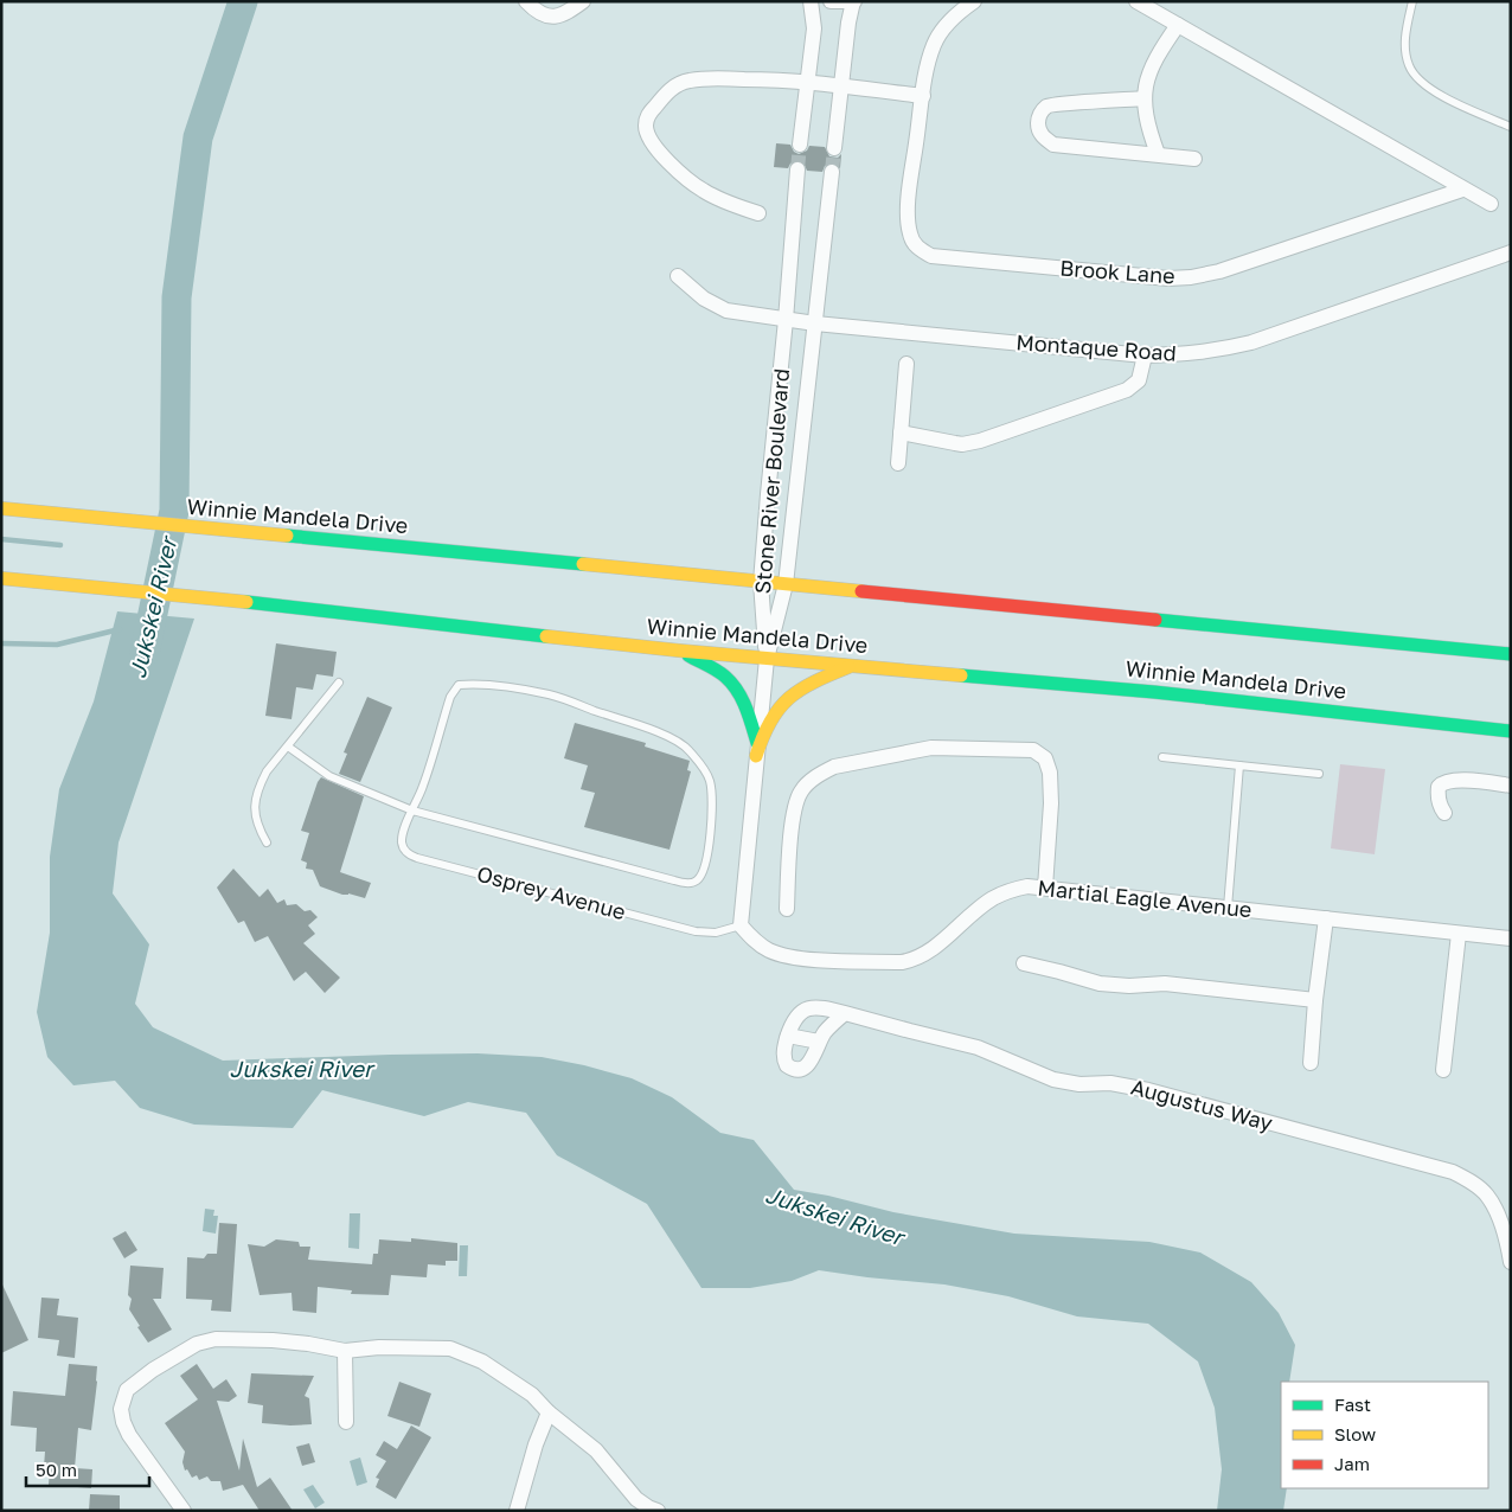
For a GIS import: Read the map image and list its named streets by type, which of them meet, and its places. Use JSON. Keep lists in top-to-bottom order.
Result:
{
  "streets": {
    "main road": ["Winnie Mandela Drive"],
    "street": [
      "Brook Lane",
      "Montaque Road",
      "Stone River Boulevard",
      "Martial Eagle Avenue",
      "Augustus Way"
    ],
    "lane": ["Osprey Avenue"]
  },
  "crossings": [
    ["Montaque Road", "Stone River Boulevard"],
    ["Stone River Boulevard", "Winnie Mandela Drive"],
    ["Osprey Avenue", "Martial Eagle Avenue"]
  ],
  "water": ["Jukskei River"],
  "legend": ["Fast", "Slow", "Jam"],
  "scale_bar": "50 m"
}
